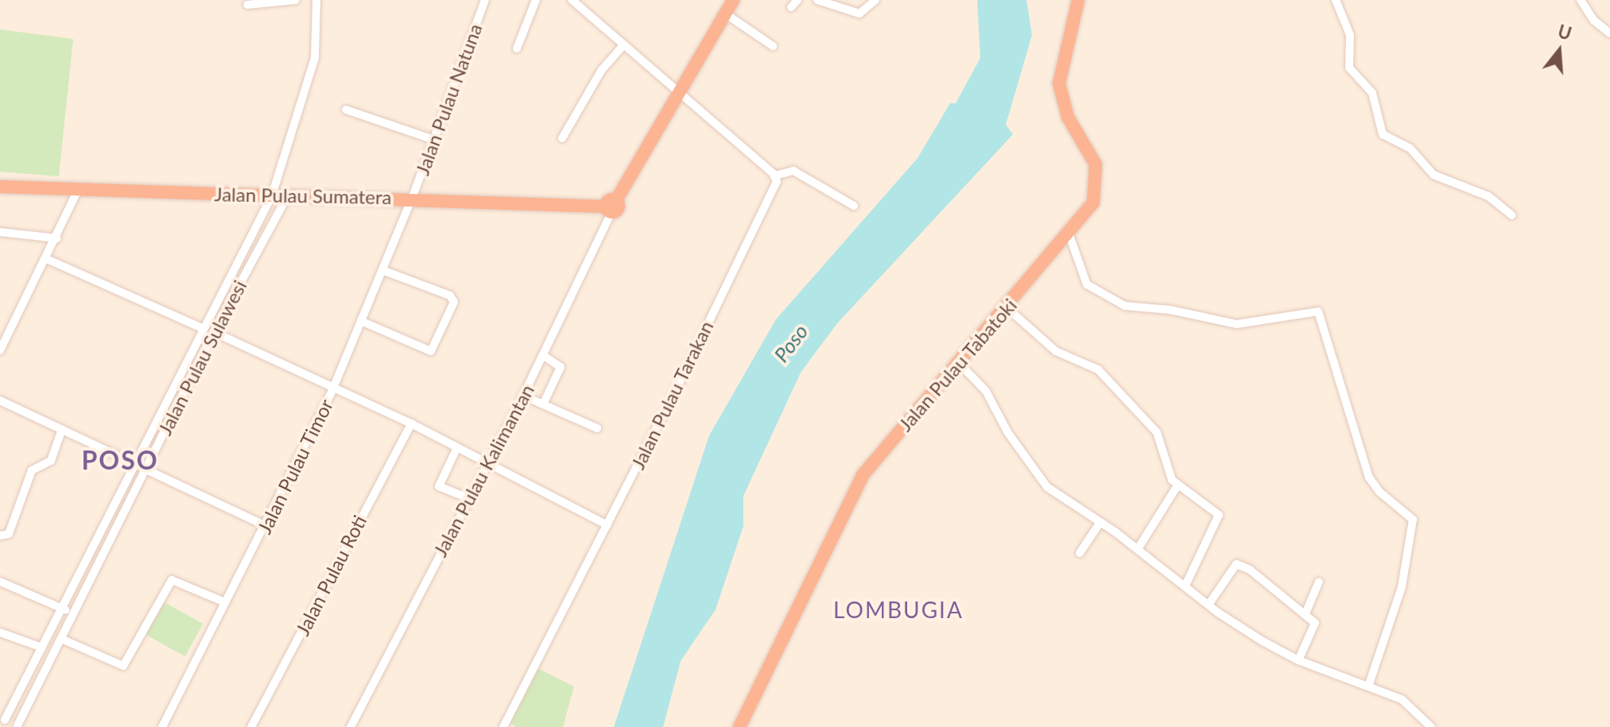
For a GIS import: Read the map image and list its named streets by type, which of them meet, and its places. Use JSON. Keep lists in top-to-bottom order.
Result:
{
  "streets": {
    "highway": ["Jalan Pulau Sumatera", "Jalan Pulau Tabatoki"],
    "street": [
      "Jalan Pulau Natuna",
      "Jalan Pulau Sulawesi",
      "Jalan Pulau Tarakan",
      "Jalan Pulau Timor",
      "Jalan Pulau Kalimantan",
      "Jalan Pulau Roti"
    ]
  },
  "crossings": [
    ["Jalan Pulau Natuna", "Jalan Pulau Sumatera"],
    ["Jalan Pulau Natuna", "Jalan Pulau Timor"],
    ["Jalan Pulau Sumatera", "Jalan Pulau Sulawesi"],
    ["Jalan Pulau Sumatera", "Jalan Pulau Timor"],
    ["Jalan Pulau Sumatera", "Jalan Pulau Kalimantan"]
  ],
  "districts": ["POSO", "LOMBUGIA"],
  "water": ["Poso"],
  "north": "top"
}
